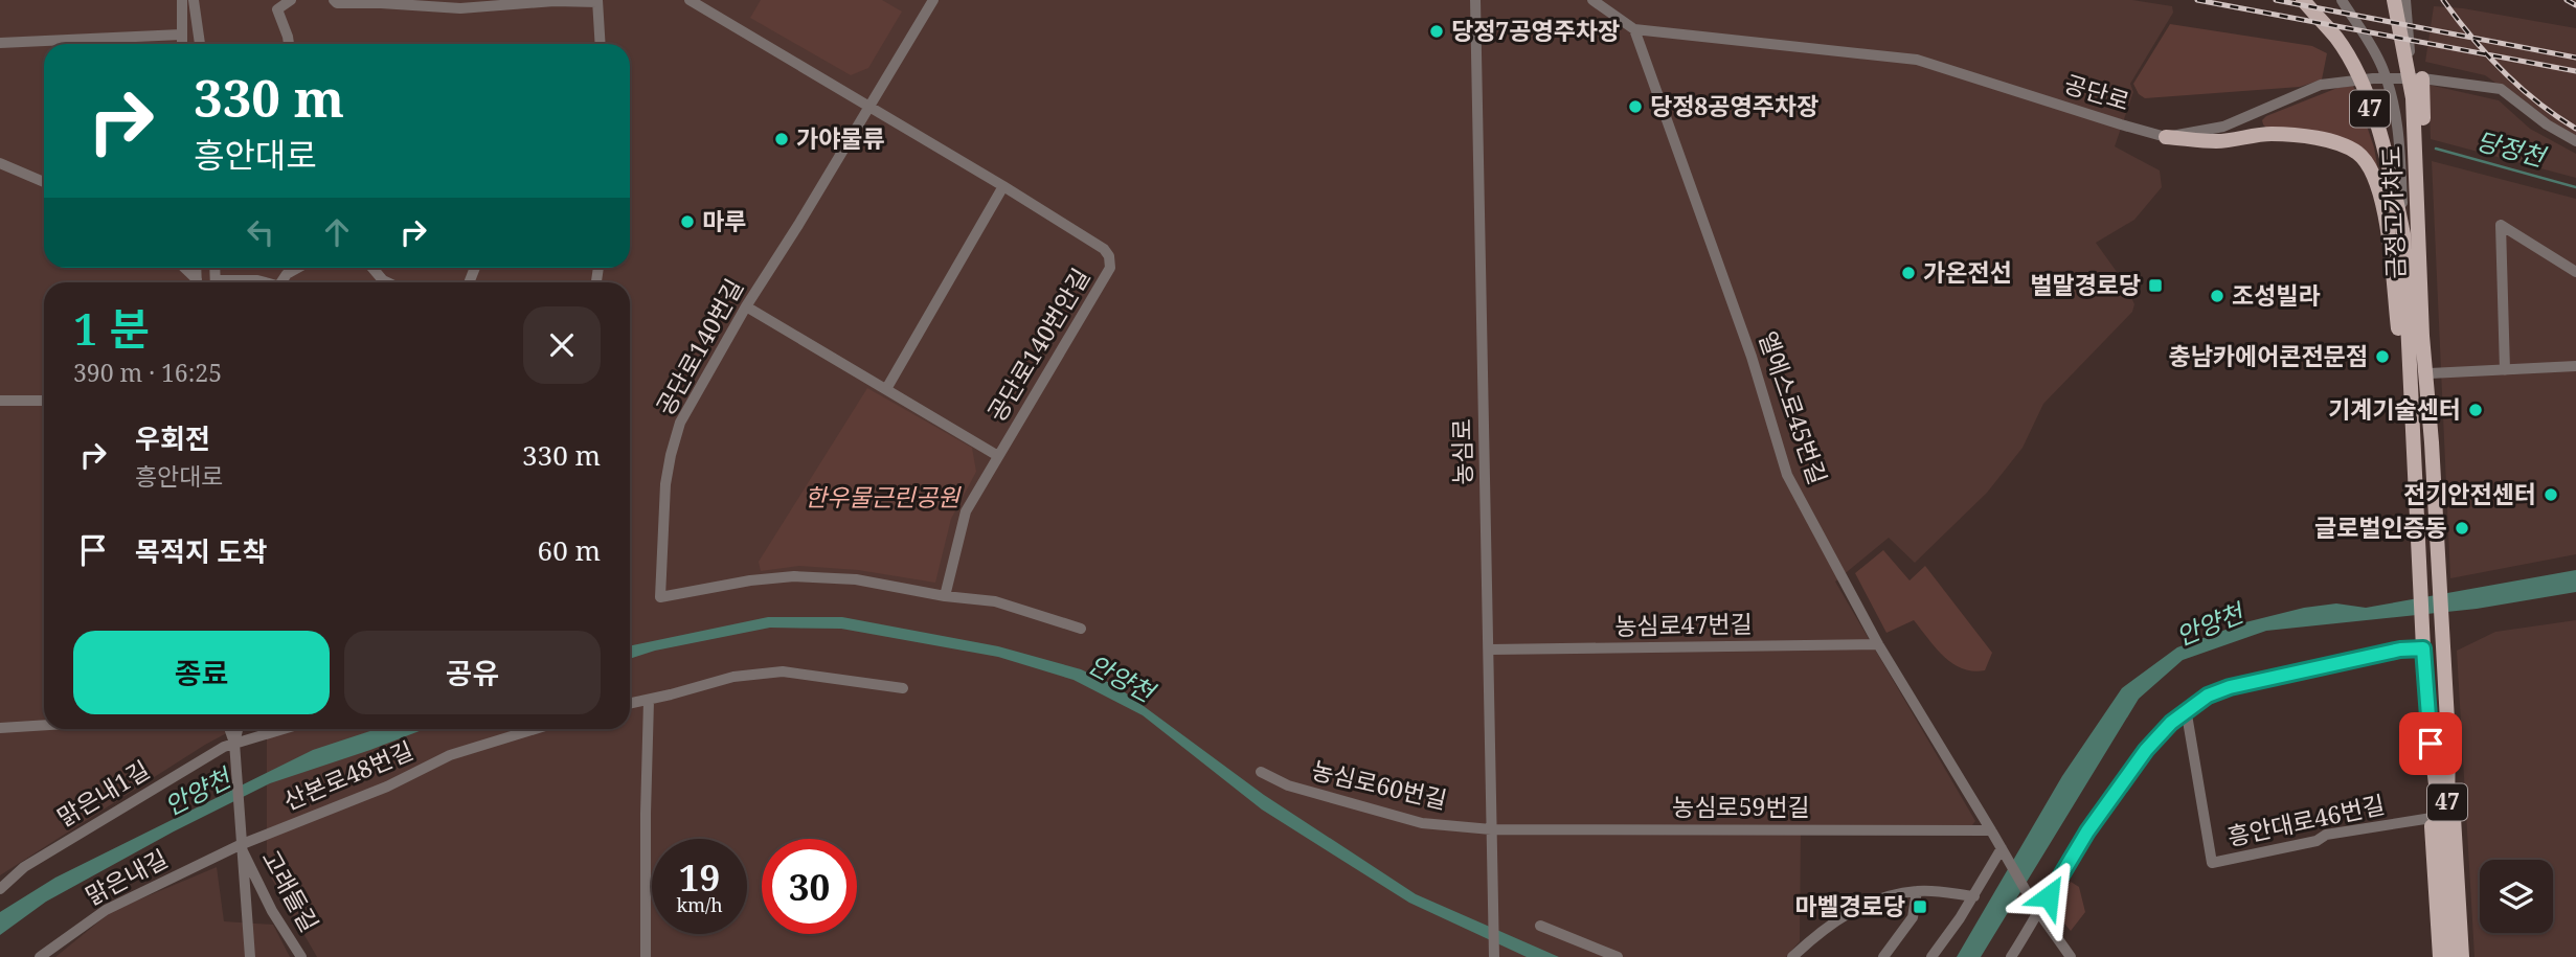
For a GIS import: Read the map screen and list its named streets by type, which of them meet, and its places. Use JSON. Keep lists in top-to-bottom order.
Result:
{
  "streets": {
    "main road": ["47", "금정고가차도"],
    "street": [
      "공단로",
      "공단로140번안길",
      "공단로140번길",
      "엘에스로45번길",
      "농심로",
      "농심로47번길",
      "산본로48번길",
      "농심로60번길",
      "맑은내1길",
      "농심로59번길",
      "흥안대로46번길",
      "맑은내길",
      "고래들길"
    ]
  },
  "crossings": [
    ["공단로", "엘에스로45번길"],
    ["47", "금정고가차도"],
    ["공단로140번안길", "공단로140번길"],
    ["엘에스로45번길", "농심로47번길"],
    ["엘에스로45번길", "농심로59번길"],
    ["농심로", "농심로47번길"],
    ["농심로", "농심로60번길"],
    ["농심로", "농심로59번길"],
    ["산본로48번길", "맑은내길"],
    ["산본로48번길", "고래들길"],
    ["농심로60번길", "농심로59번길"],
    ["맑은내길", "고래들길"]
  ],
  "water": ["당정천", "안양천"],
  "parks": ["한우물근린공원"],
  "places": {
    "other": [
      "당정7공영주차장",
      "당정8공영주차장",
      "가야물류",
      "마루",
      "가온전선",
      "조성빌라",
      "충남카에어콘전문점",
      "기계기술센터",
      "전기안전센터",
      "글로벌인증동"
    ],
    "transit": ["벌말경로당", "마벨경로당"]
  },
  "page": {
    "turn": ["330 m", "흥안대로"],
    "heading": ["1 분", "390 m · 16:25"],
    "list": [
      {
        "name": "우회전",
        "note": "흥안대로",
        "value": "330 m"
      },
      {
        "name": "목적지 도착",
        "value": "60 m"
      }
    ],
    "buttons": ["종료", "공유"],
    "speed": "19 km/h",
    "limit": "30"
  }
}
